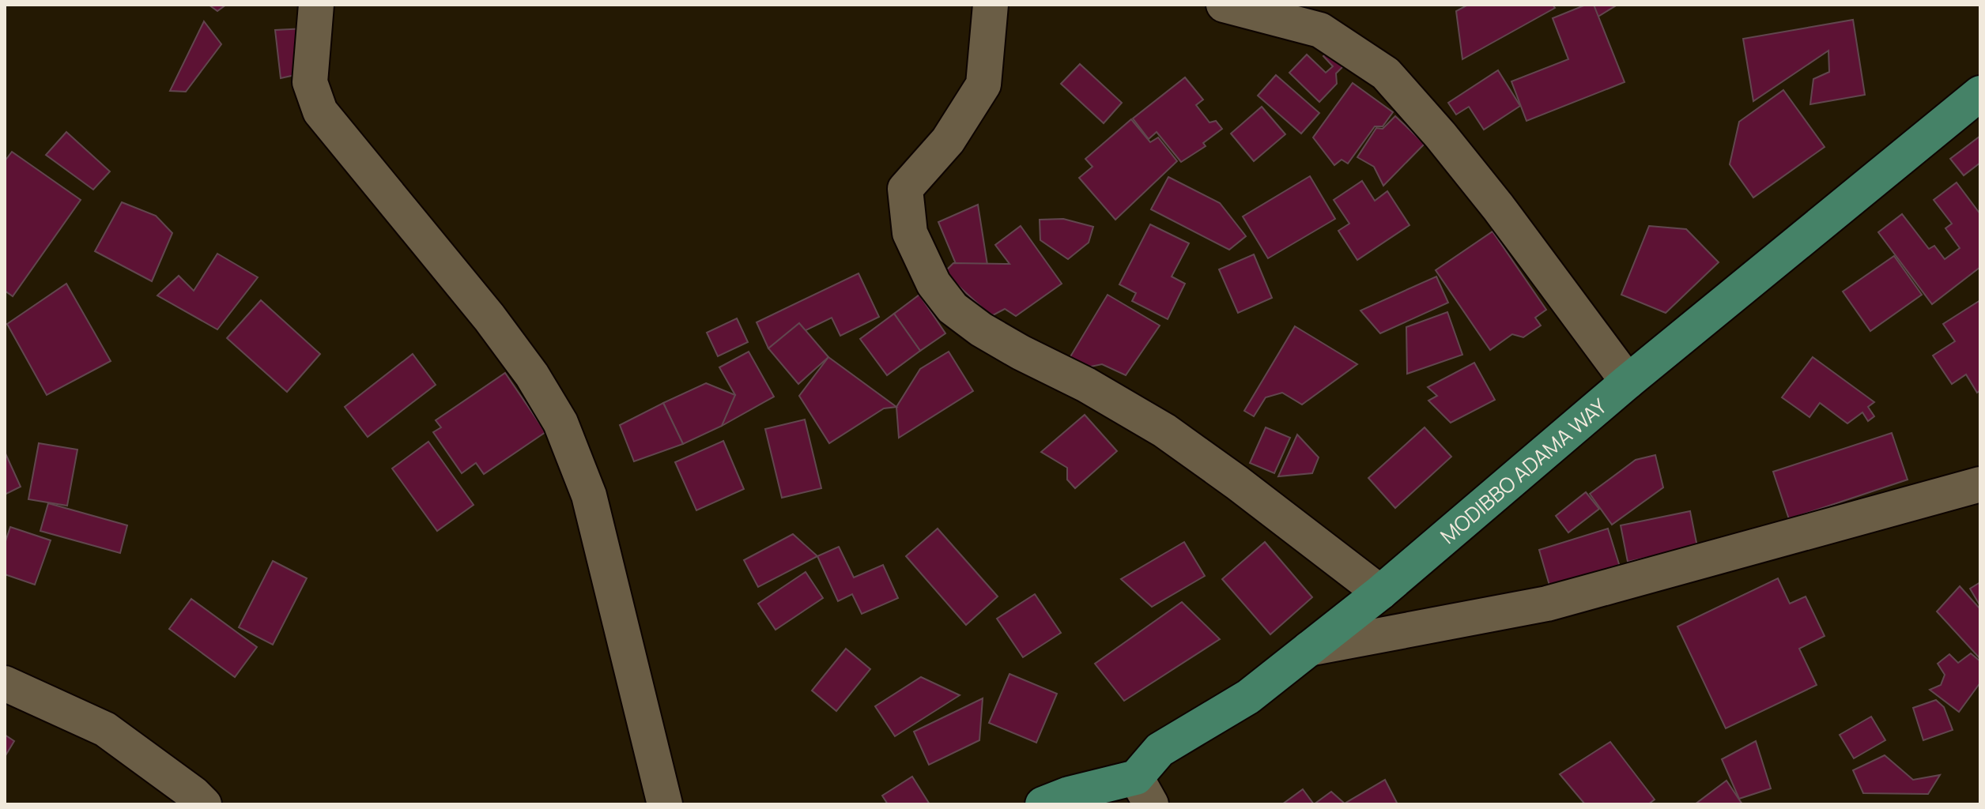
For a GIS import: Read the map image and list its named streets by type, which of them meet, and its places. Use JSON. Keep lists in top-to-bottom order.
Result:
{
  "streets": {
    "main road": ["MODIBBO ADAMA WAY"]
  }
}
